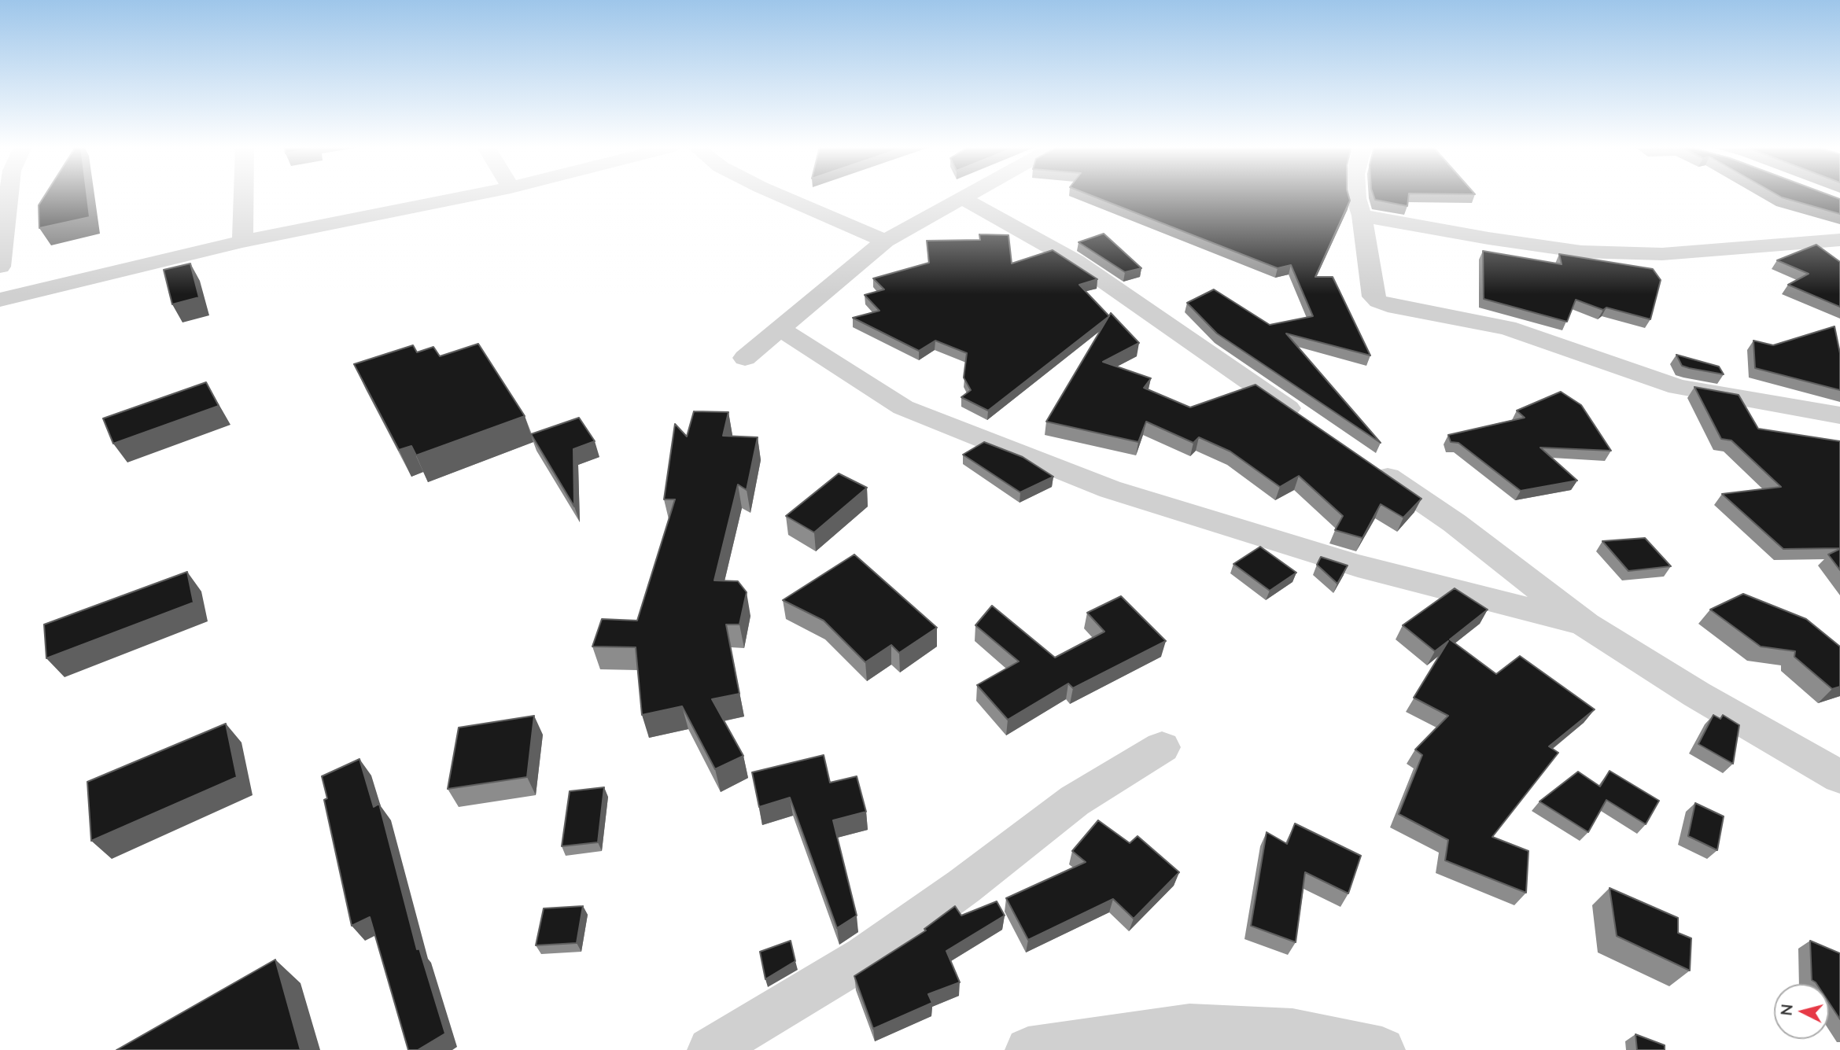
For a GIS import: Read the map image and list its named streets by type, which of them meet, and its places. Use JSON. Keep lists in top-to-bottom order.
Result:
{
  "north": "left"
}
